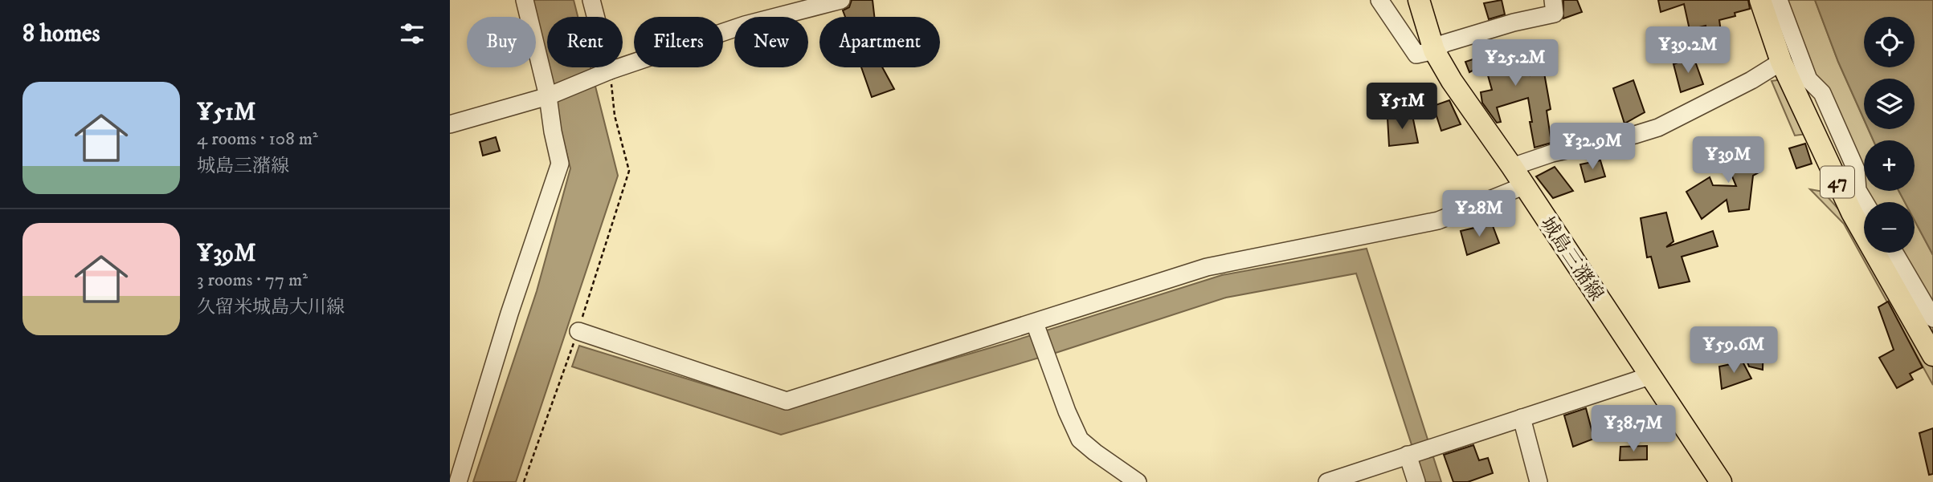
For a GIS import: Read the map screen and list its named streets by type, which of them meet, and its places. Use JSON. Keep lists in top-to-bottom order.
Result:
{
  "streets": {
    "main road": ["47", "城島三潴線"]
  },
  "page": {
    "heading": "8 homes",
    "map_buttons": ["+", "−"],
    "chip": [
      "Buy",
      "Rent",
      "Filters",
      "New",
      "Apartment"
    ],
    "price": [
      "¥39.2M",
      "¥25.2M",
      "¥51M",
      "¥32.9M",
      "¥39M",
      "¥28M",
      "¥59.6M",
      "¥38.7M"
    ],
    "list": [
      {
        "name": "¥51M",
        "note": "4 rooms · 108 m² · 城島三潴線"
      },
      {
        "name": "¥39M",
        "note": "3 rooms · 77 m² · 久留米城島大川線"
      }
    ]
  }
}
